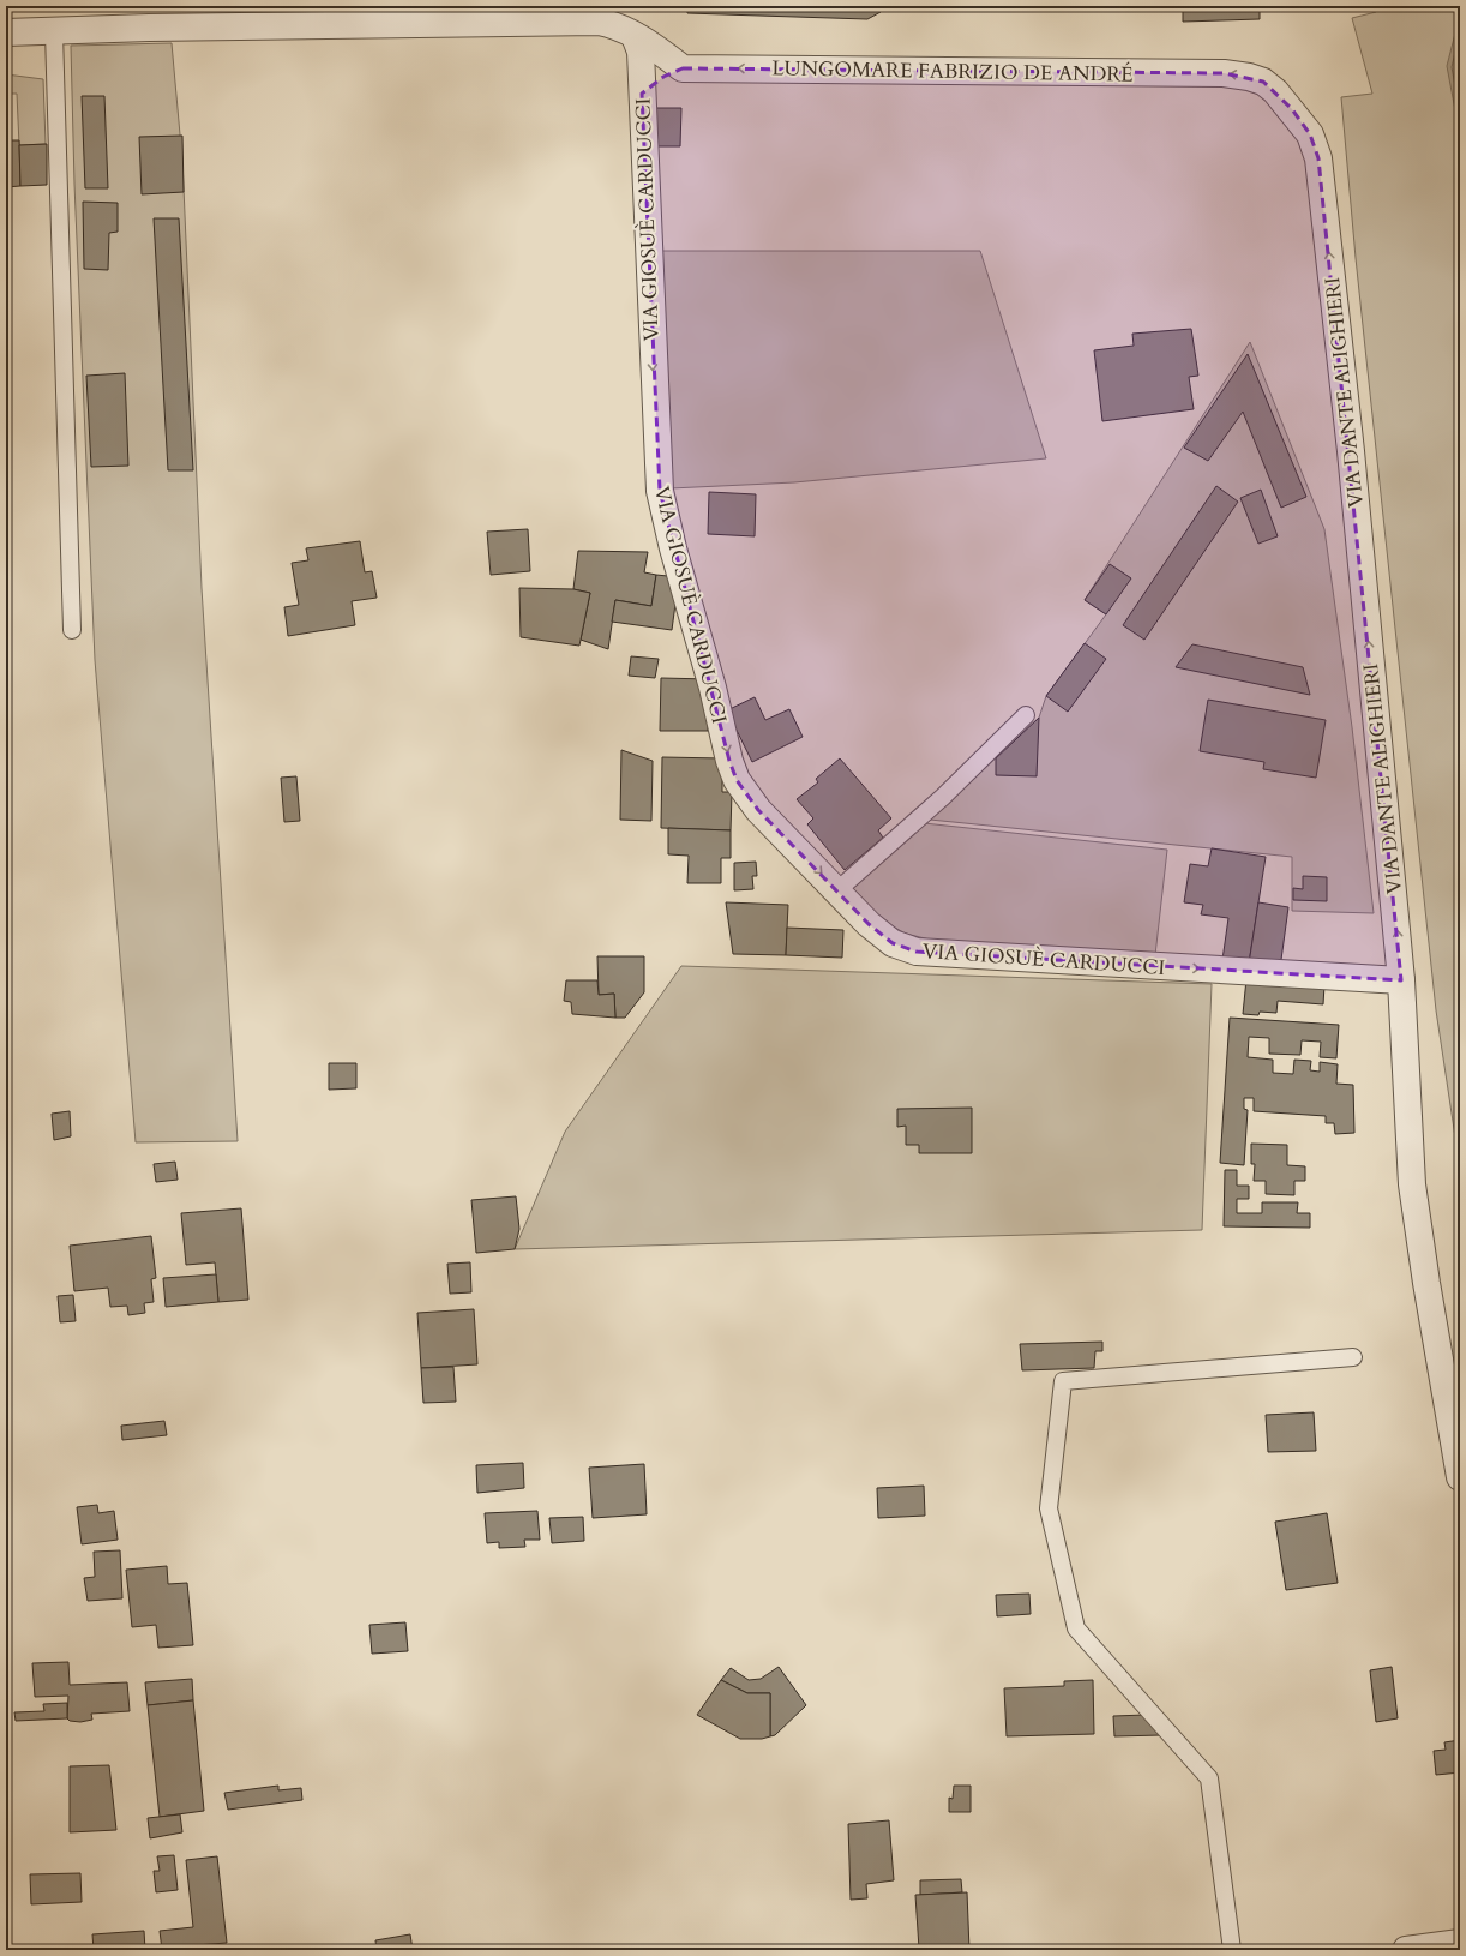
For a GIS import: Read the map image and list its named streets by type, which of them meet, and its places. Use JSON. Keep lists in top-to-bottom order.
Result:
{
  "streets": {
    "street": ["LUNGOMARE FABRIZIO DE ANDRÉ", "VIA GIOSUÈ CARDUCCI", "VIA DANTE ALIGHIERI"]
  },
  "crossings": [
    ["LUNGOMARE FABRIZIO DE ANDRÉ", "VIA DANTE ALIGHIERI"],
    ["VIA GIOSUÈ CARDUCCI", "VIA DANTE ALIGHIERI"]
  ],
  "one_way": ["LUNGOMARE FABRIZIO DE ANDRÉ", "VIA GIOSUÈ CARDUCCI", "VIA DANTE ALIGHIERI"]
}
